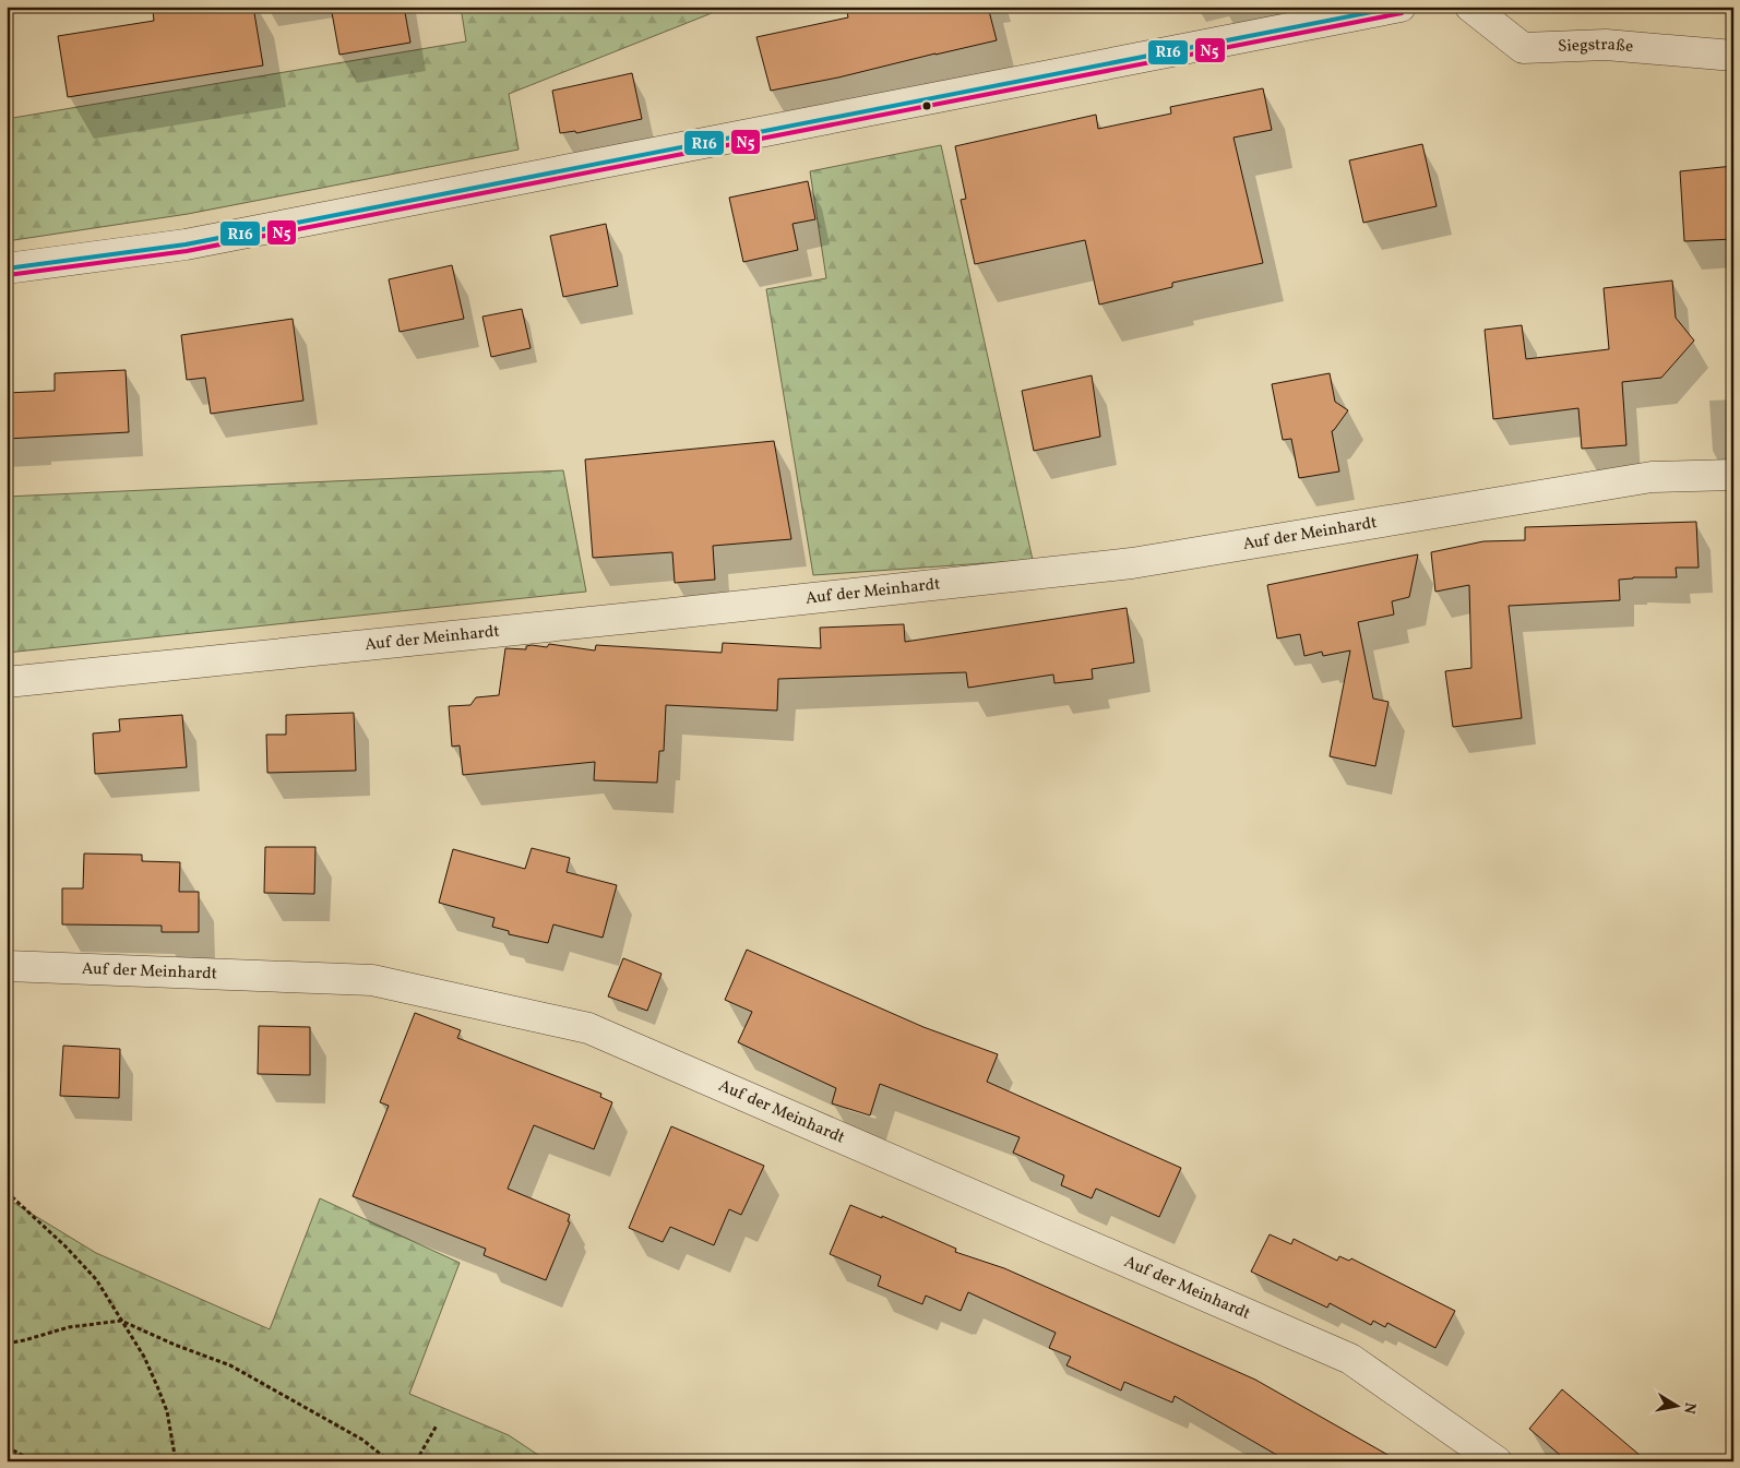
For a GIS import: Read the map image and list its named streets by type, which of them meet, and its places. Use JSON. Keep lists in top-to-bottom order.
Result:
{
  "streets": {
    "street": ["Siegstraße", "Auf der Meinhardt"]
  },
  "lines": ["transit line R16", "transit line N5"],
  "north": "right"
}
